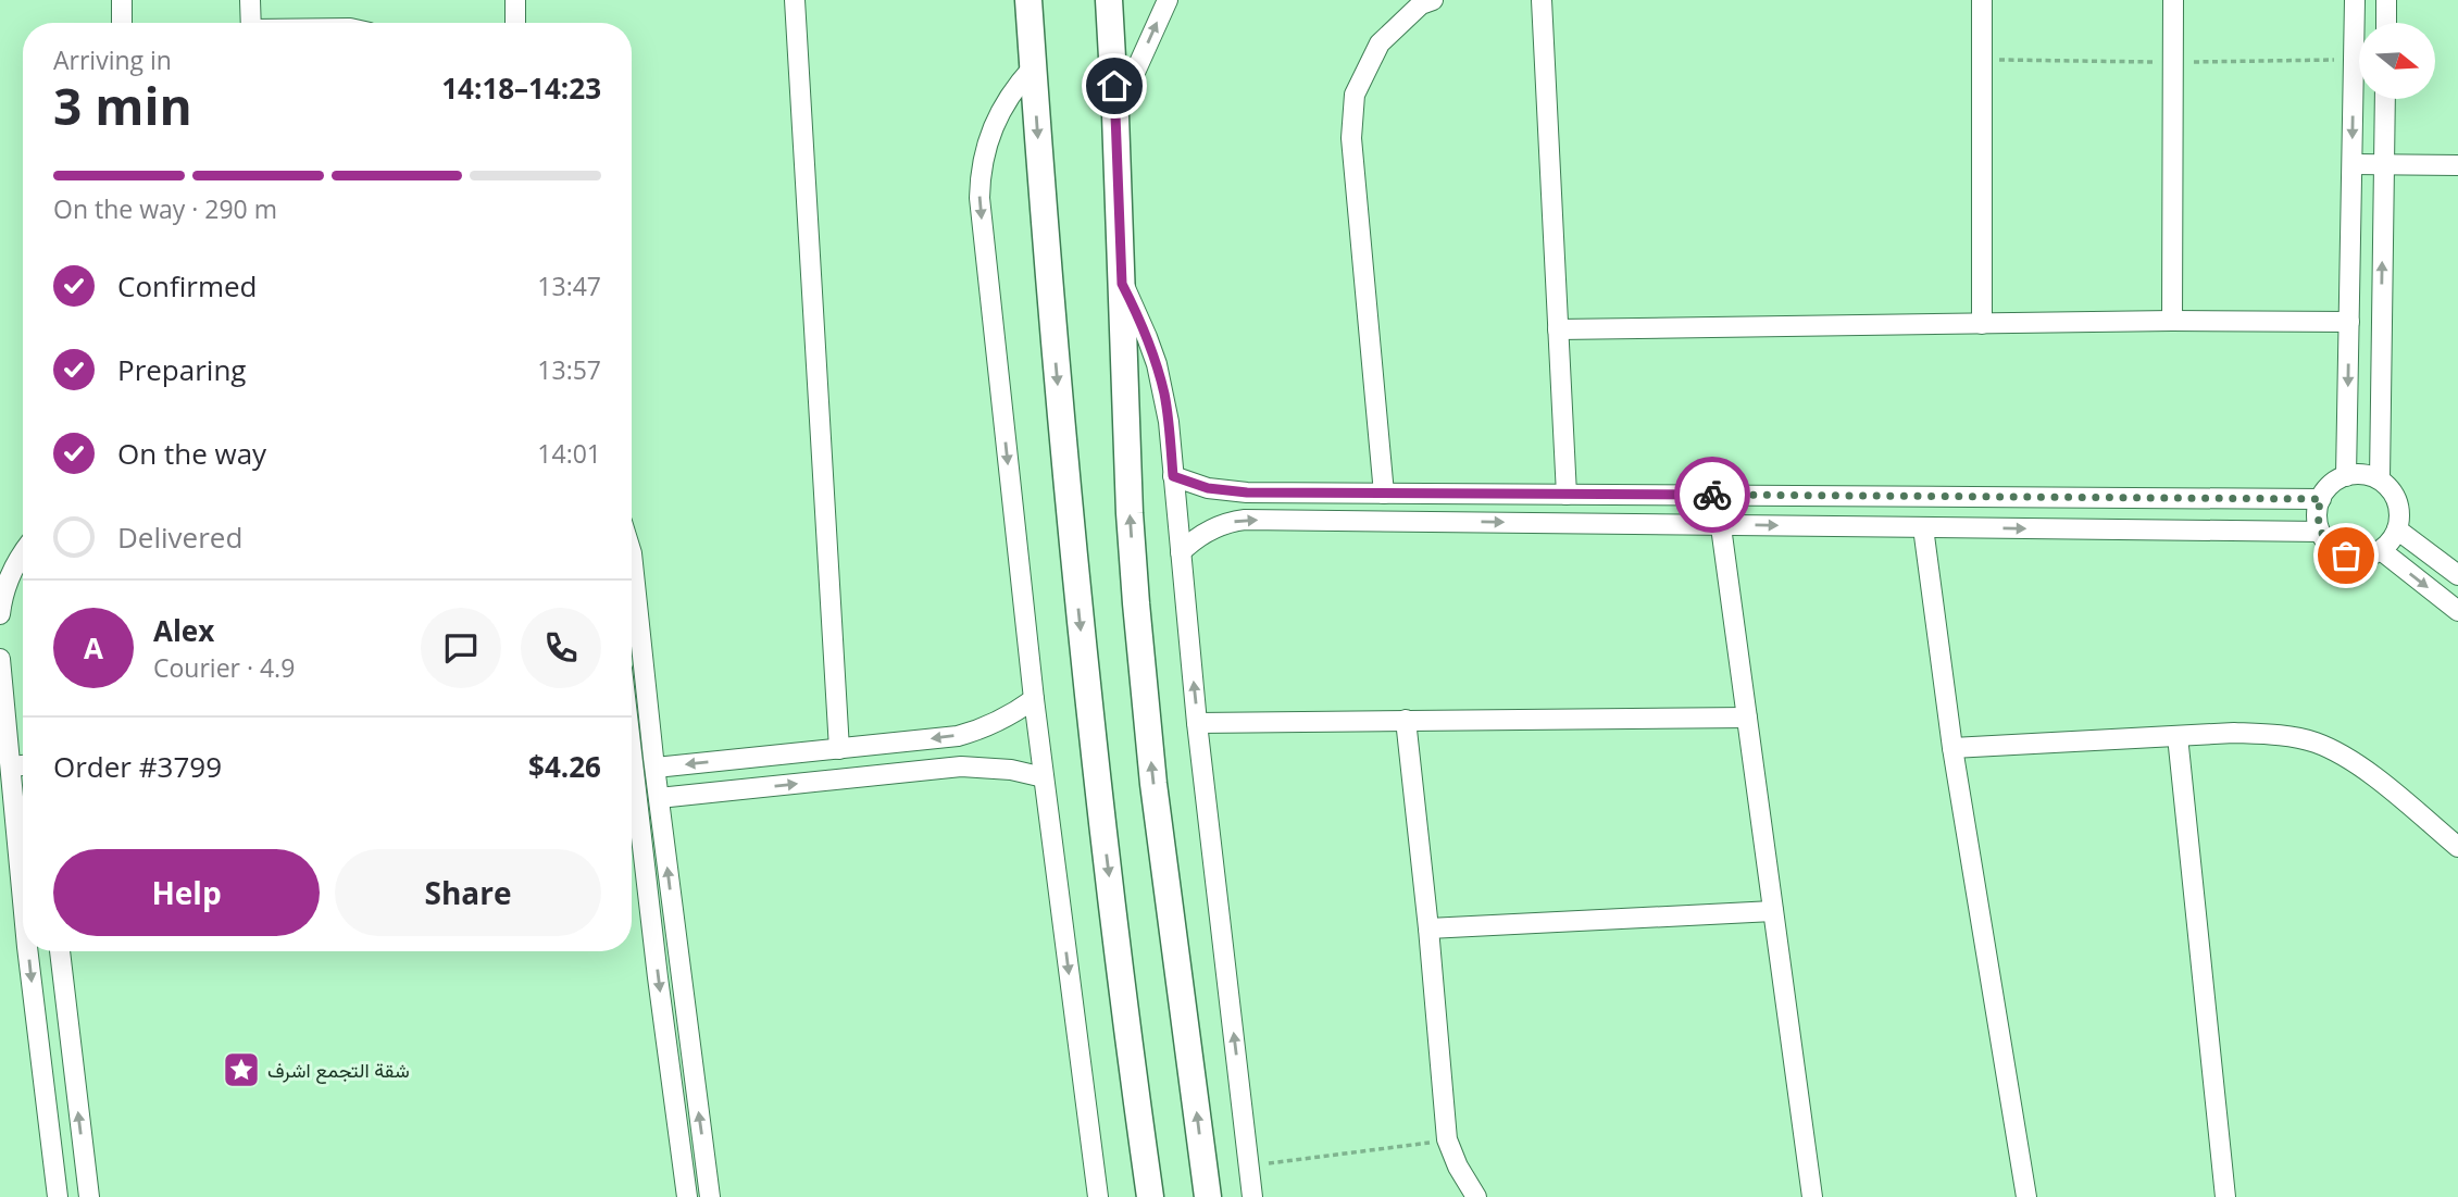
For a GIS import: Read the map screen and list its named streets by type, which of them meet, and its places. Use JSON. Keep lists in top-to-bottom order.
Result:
{
  "places": {
    "place": ["شقة التجمع اشرف"]
  },
  "north": "right",
  "page": {
    "heading": ["3 min", "Arriving in", "14:18–14:23"],
    "panel": [
      "Alex",
      "Courier · 4.9",
      "Order #3799",
      "$4.26"
    ],
    "bar": "On the way · 290 m",
    "list": [
      ["Confirmed", "13:47"],
      ["Preparing", "13:57"],
      ["On the way", "14:01"],
      "Delivered"
    ],
    "round": "A",
    "buttons": ["Help", "Share"]
  }
}
